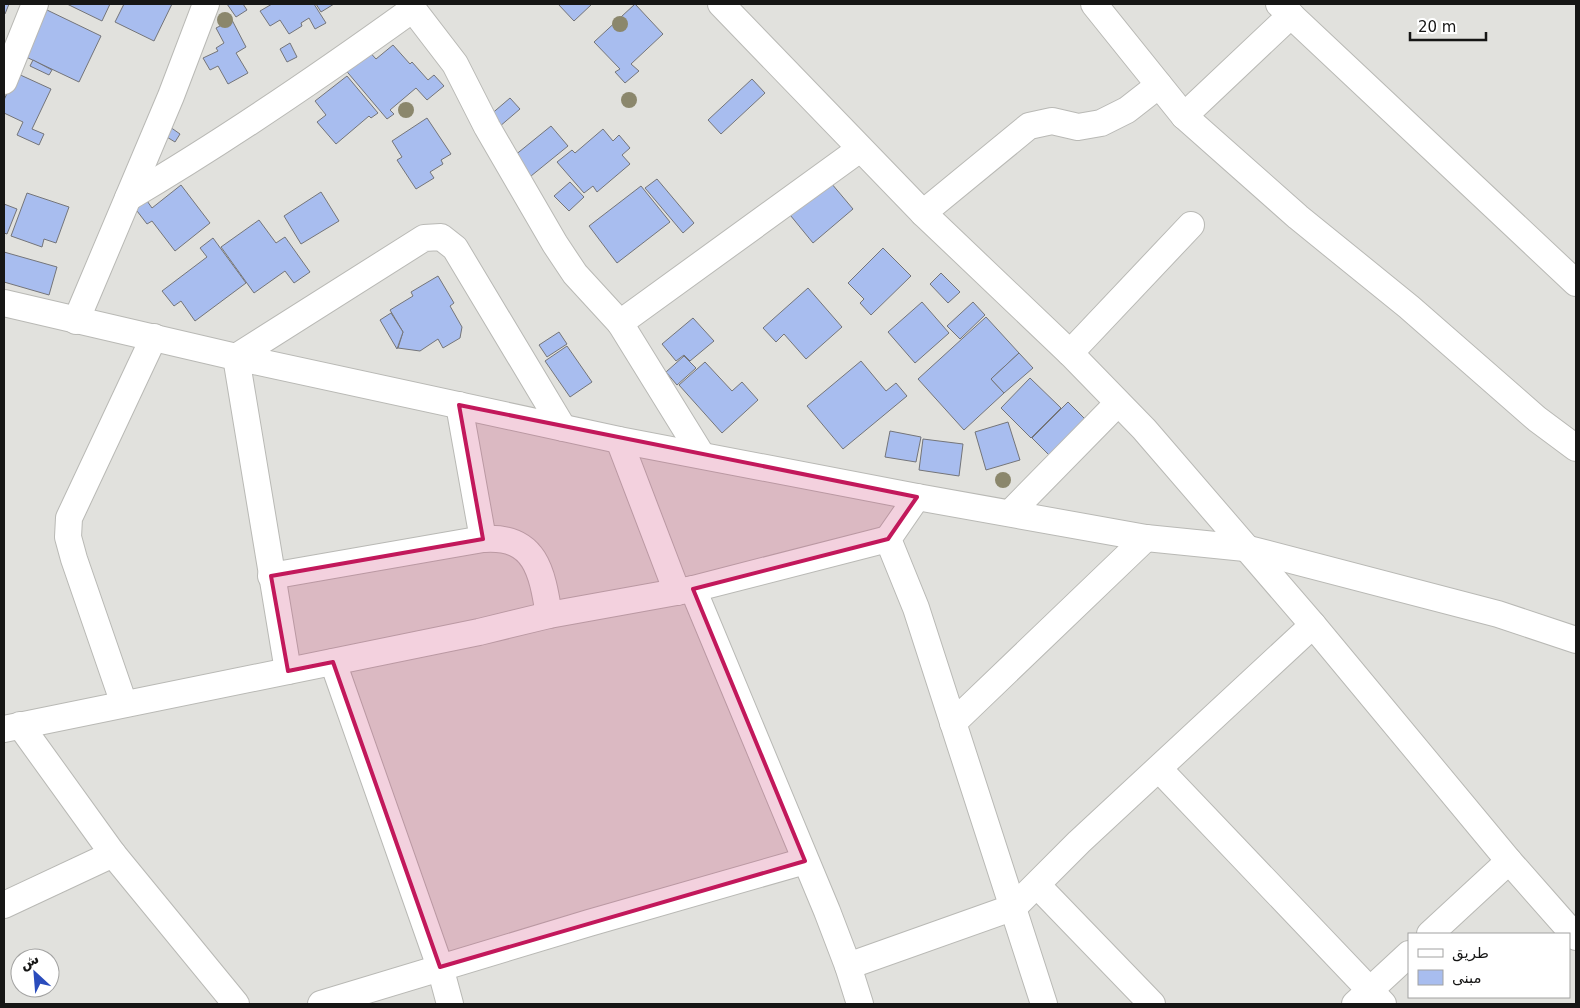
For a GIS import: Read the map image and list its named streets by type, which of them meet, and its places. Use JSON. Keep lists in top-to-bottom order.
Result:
{
  "legend": ["طريق", "مبنى"],
  "scale_bar": "20 m",
  "north": "top left"
}
